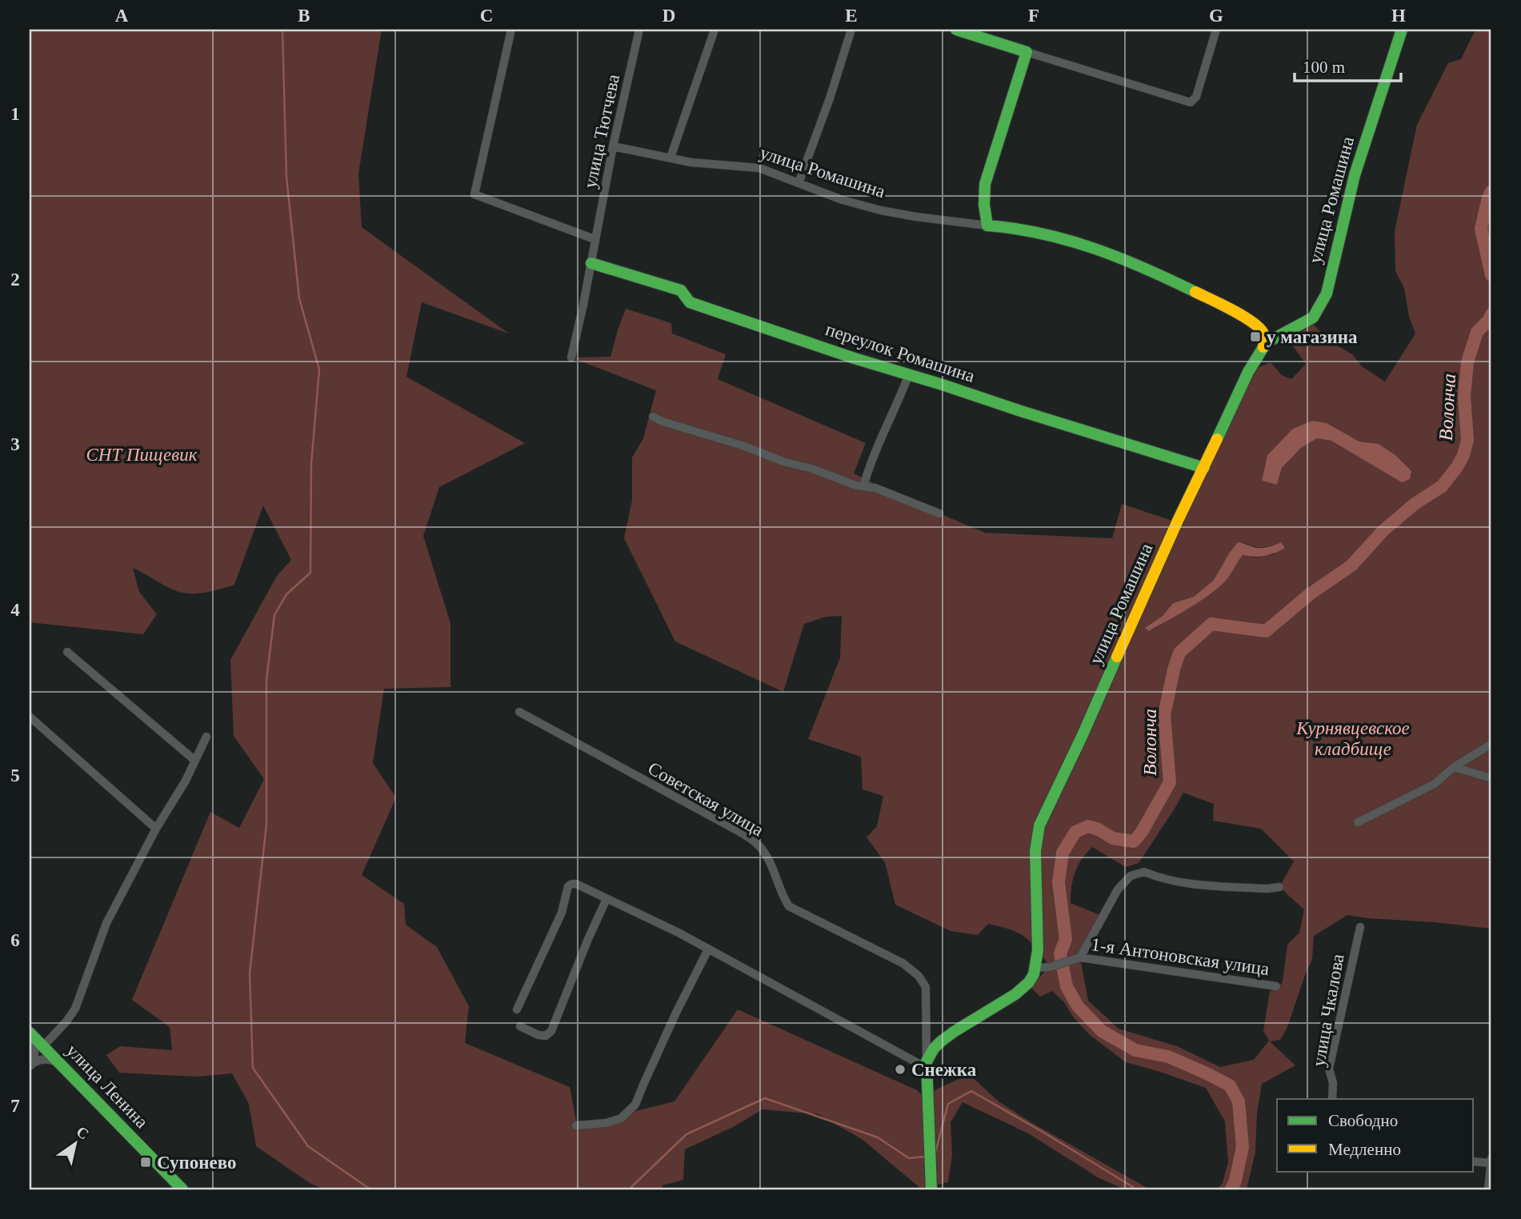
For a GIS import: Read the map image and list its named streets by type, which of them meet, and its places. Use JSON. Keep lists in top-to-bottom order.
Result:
{
  "streets": {
    "street": [
      "улица Тютчева",
      "улица Ромашина",
      "переулок Ромашина",
      "Советская улица",
      "1-я Антоновская улица",
      "улица Чкалова",
      "улица Ленина"
    ]
  },
  "crossings": [
    ["улица Тютчева", "улица Ромашина"],
    ["улица Тютчева", "переулок Ромашина"],
    ["улица Ромашина", "переулок Ромашина"]
  ],
  "water": ["Волонча"],
  "parks": ["СНТ Пищевик", "Курнявцевское кладбище"],
  "places": {
    "transit": ["у магазина", "Супонево"],
    "other": ["Снежка"]
  },
  "legend": ["Свободно", "Медленно"],
  "scale_bar": "100 m",
  "north": "top right",
  "grid": {
    "columns": [
      "A",
      "B",
      "C",
      "D",
      "E",
      "F",
      "G",
      "H"
    ],
    "rows": [
      "1",
      "2",
      "3",
      "4",
      "5",
      "6",
      "7"
    ]
  }
}
